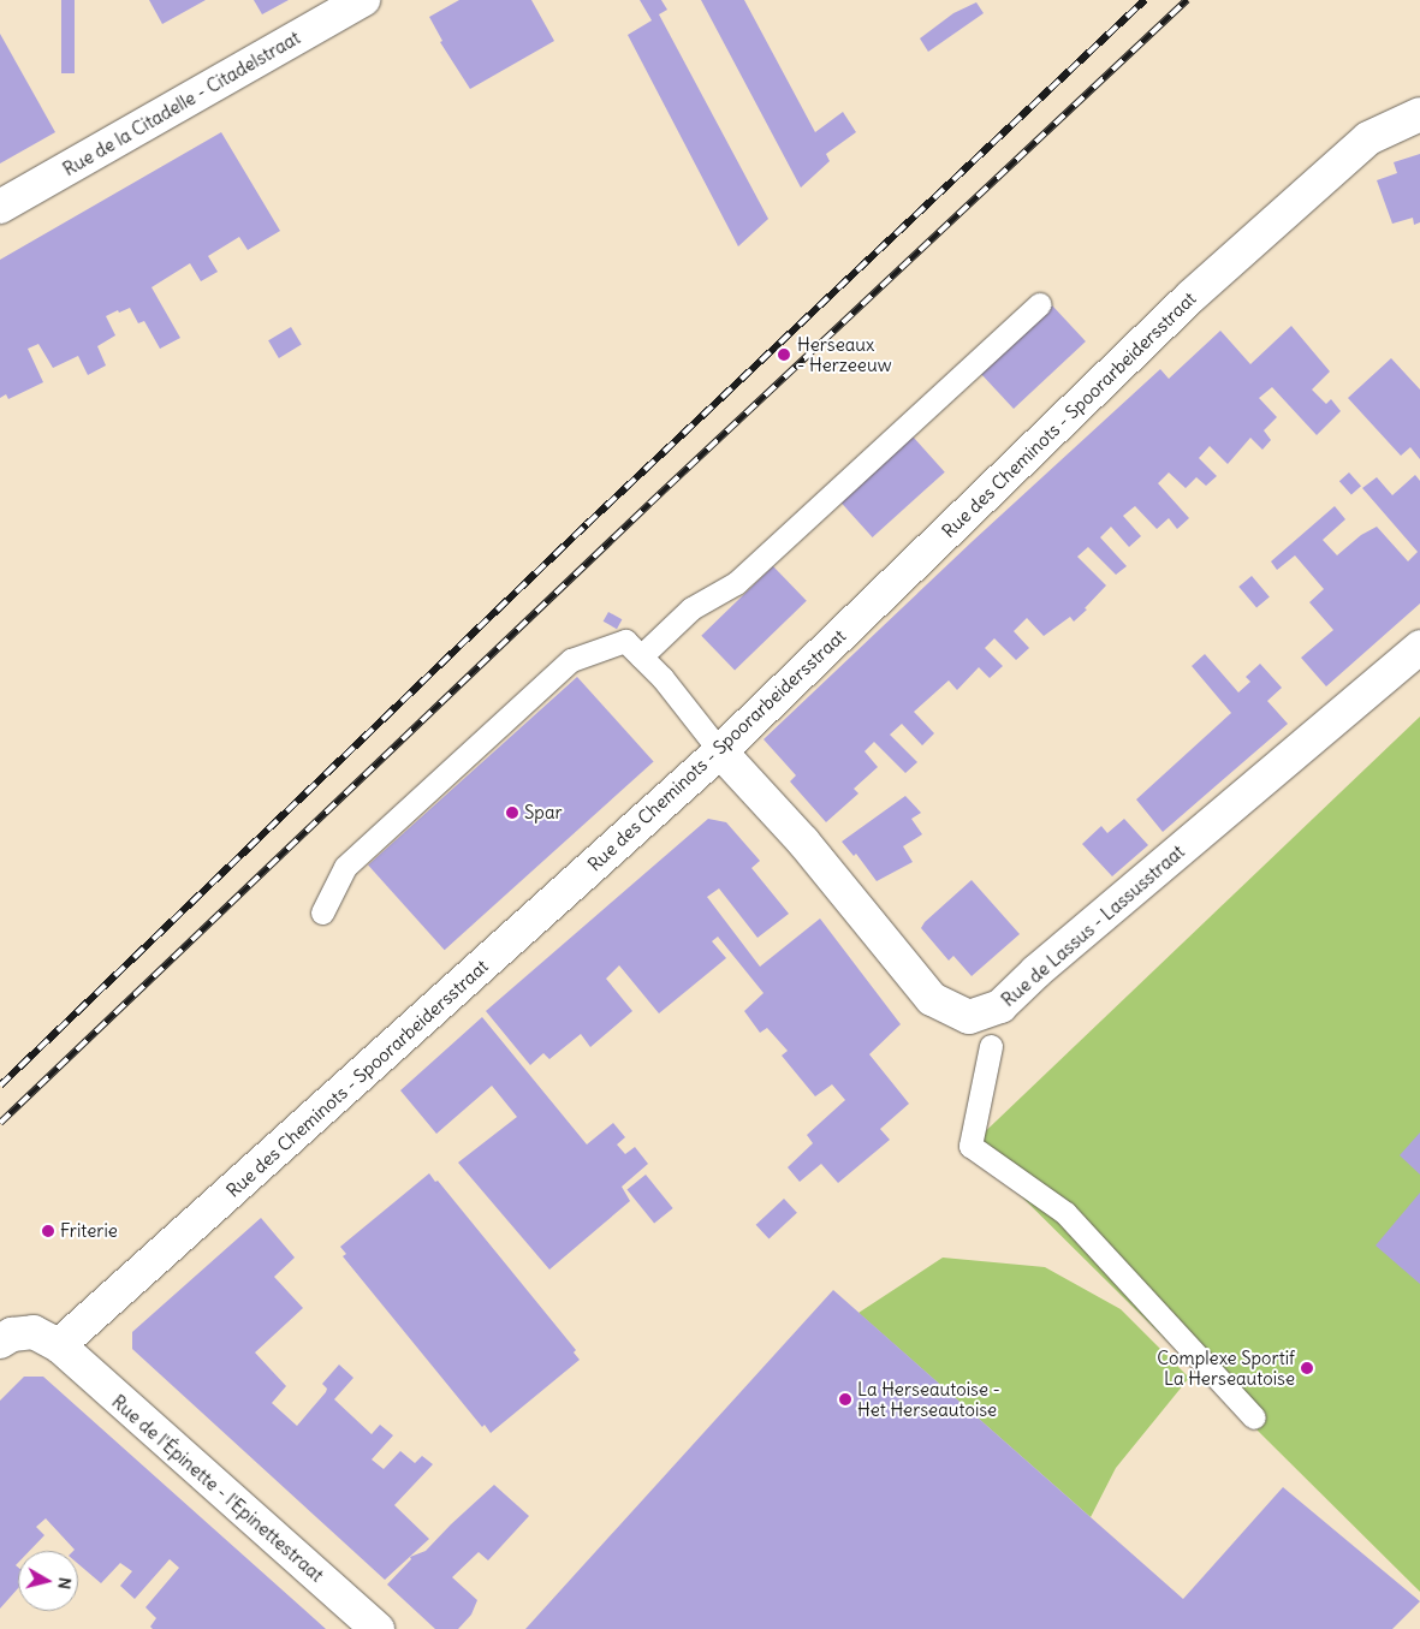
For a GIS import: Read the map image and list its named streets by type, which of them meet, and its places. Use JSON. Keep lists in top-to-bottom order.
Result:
{
  "streets": {
    "street": [
      "Rue de la Citadelle - Citadelstraat",
      "Rue des Cheminots - Spoorarbeidersstraat",
      "Rue de Lassus - Lassusstraat",
      "Rue de l'Épinette - l'Epinettestraat"
    ]
  },
  "crossings": [
    ["Rue des Cheminots - Spoorarbeidersstraat", "Rue de Lassus - Lassusstraat"],
    ["Rue des Cheminots - Spoorarbeidersstraat", "Rue de l'Épinette - l'Epinettestraat"]
  ],
  "places": [
    "Herseaux - Herzeeuw",
    "Spar",
    "Friterie",
    "Complexe Sportif La Herseautoise",
    "La Herseautoise - Het Herseautoise"
  ],
  "north": "right"
}
